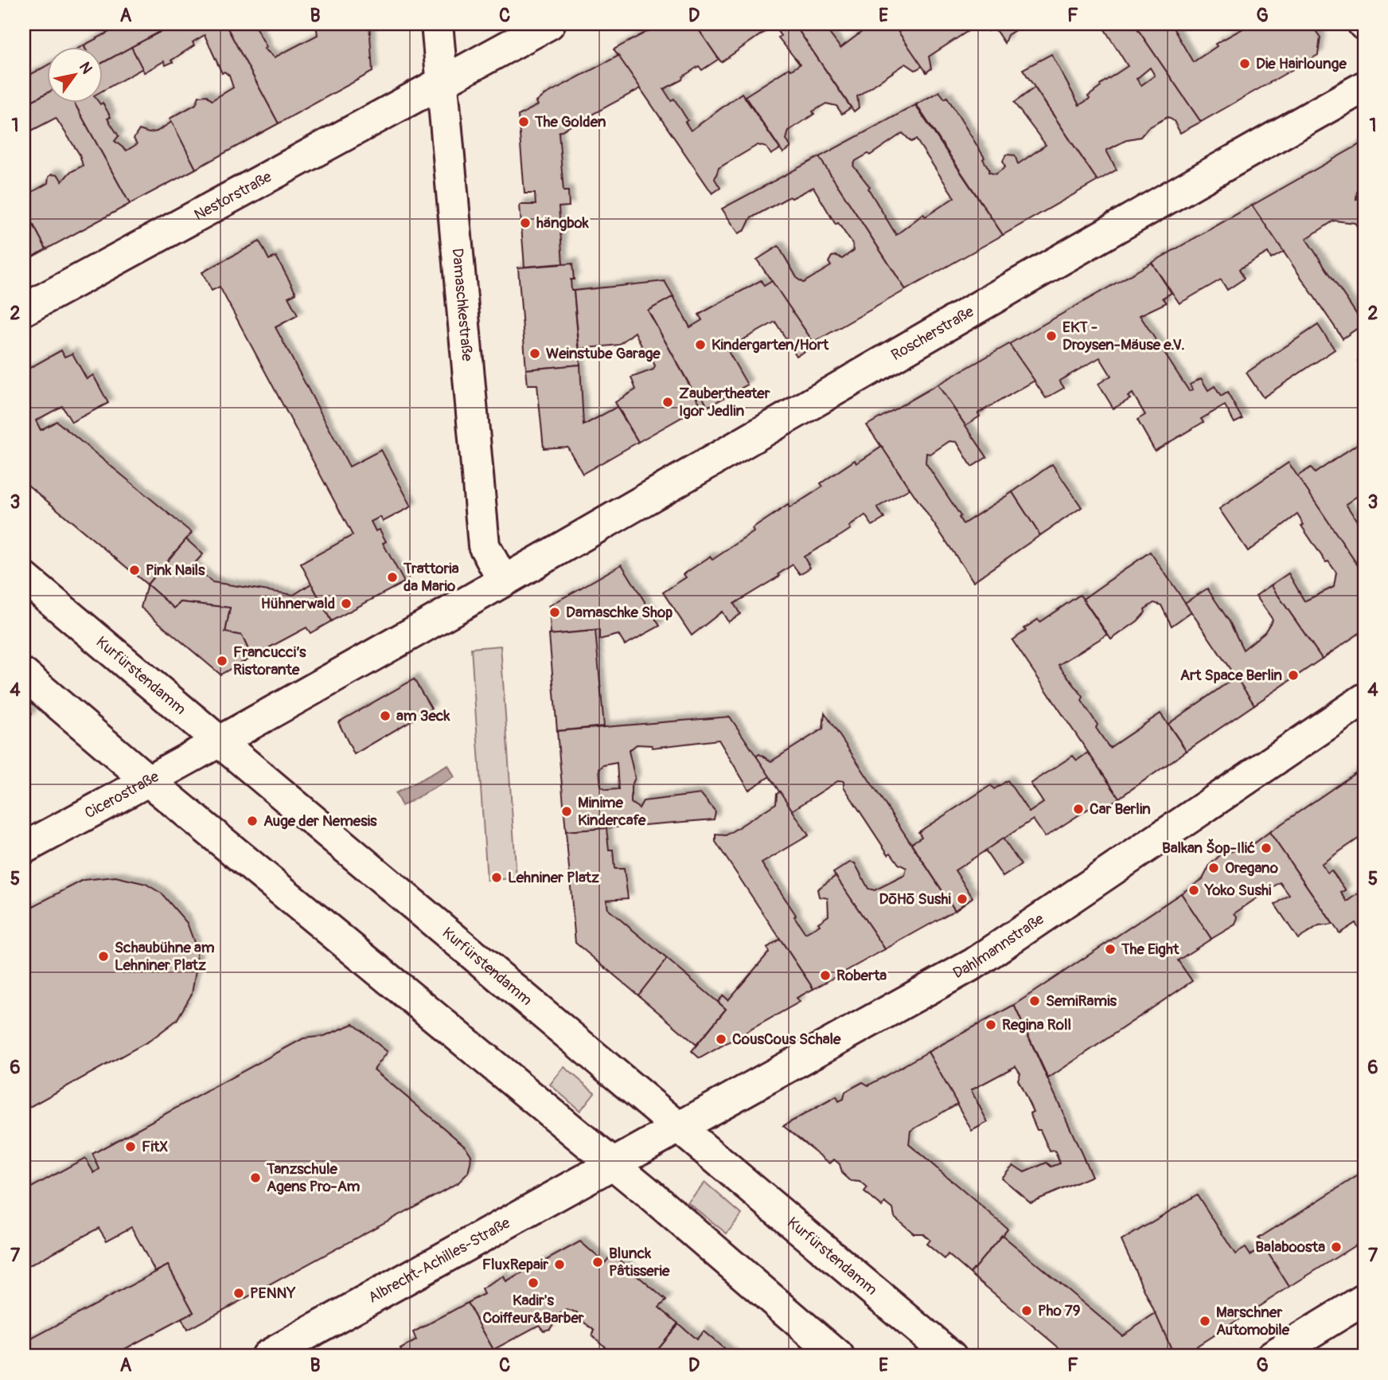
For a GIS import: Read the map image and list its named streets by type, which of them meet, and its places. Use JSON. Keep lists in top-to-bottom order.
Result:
{
  "streets": {
    "street": [
      "Nestorstraße",
      "Damaschkestraße",
      "Roscherstraße",
      "Kurfürstendamm",
      "Cicerostraße",
      "Dahlmannstraße",
      "Albrecht-Achilles-Straße"
    ]
  },
  "crossings": [
    ["Nestorstraße", "Damaschkestraße"],
    ["Damaschkestraße", "Roscherstraße"],
    ["Kurfürstendamm", "Cicerostraße"],
    ["Kurfürstendamm", "Dahlmannstraße"],
    ["Dahlmannstraße", "Albrecht-Achilles-Straße"]
  ],
  "places": [
    "Die Hairlounge",
    "The Golden",
    "hängbok",
    "EKT - Droysen-Mäuse e.V.",
    "Kindergarten/Hort",
    "Weinstube Garage",
    "Zaubertheater Igor Jedlin",
    "Pink Nails",
    "Trattoria da Mario",
    "Hühnerwald",
    "Damaschke Shop",
    "Francucci’s Ristorante",
    "Art Space Berlin",
    "am 3eck",
    "Car Berlin",
    "Minime Kindercafe",
    "Auge der Nemesis",
    "Balkan Šop-Ilić",
    "Oregano",
    "Lehniner Platz",
    "Yoko Sushi",
    "DōHō Sushi",
    "The Eight",
    "Schaubühne am Lehniner Platz",
    "Roberta",
    "SemiRamis",
    "Regina Roll",
    "CousCous Schale",
    "FitX",
    "Tanzschule Agens Pro-Am",
    "Balaboosta",
    "Blunck Pâtisserie",
    "FluxRepair",
    "Kadir's Coiffeur&Barber",
    "PENNY",
    "Pho 79",
    "Marschner Automobile"
  ],
  "north": "top right",
  "grid": {
    "columns": [
      "A",
      "B",
      "C",
      "D",
      "E",
      "F",
      "G"
    ],
    "rows": [
      "1",
      "2",
      "3",
      "4",
      "5",
      "6",
      "7"
    ]
  }
}
